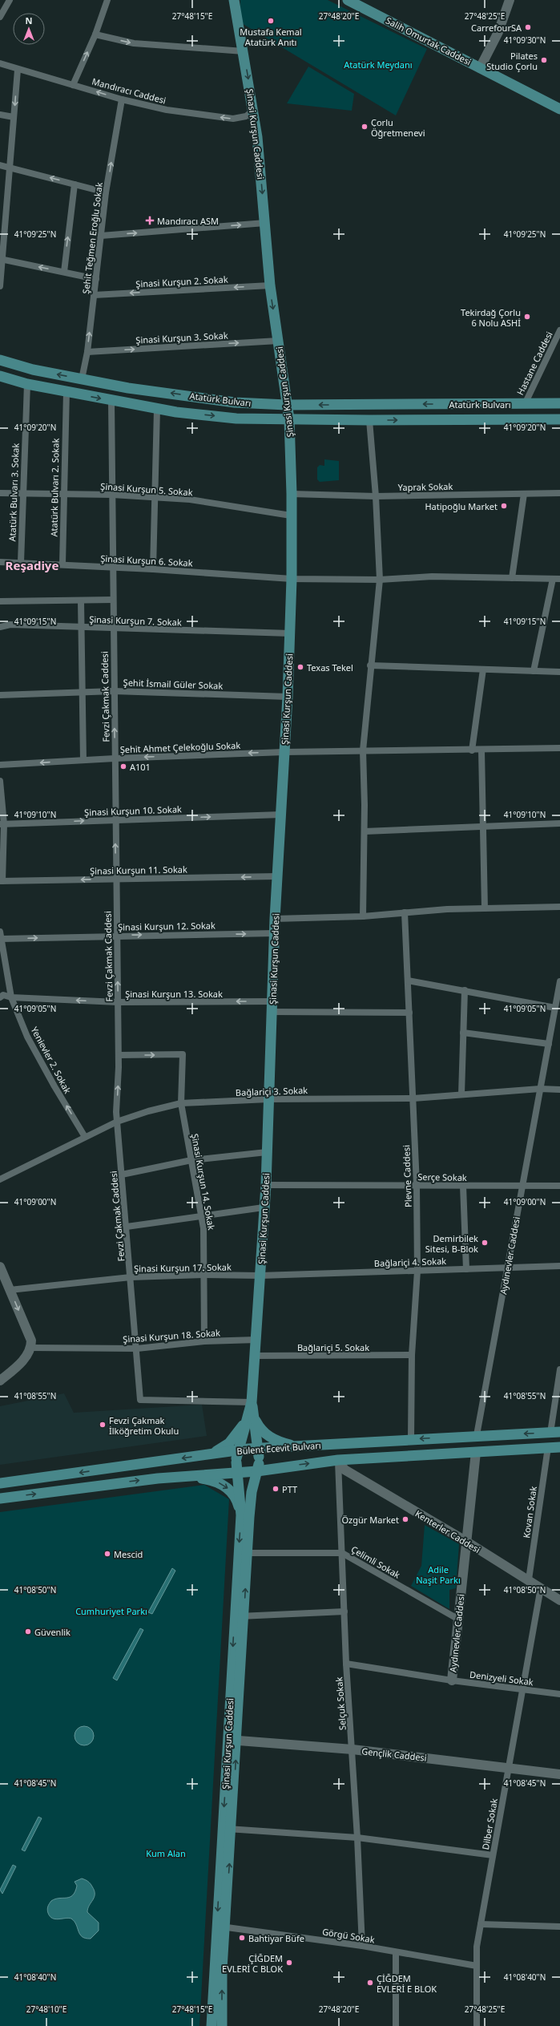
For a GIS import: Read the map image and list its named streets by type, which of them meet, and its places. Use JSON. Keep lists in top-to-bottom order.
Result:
{
  "streets": {
    "main road": [
      "Salih Omurtak Caddesi",
      "Şinasi Kurşun Caddesi",
      "Atatürk Bulvarı",
      "Bülent Ecevit Bulvarı"
    ],
    "street": [
      "Mandıracı Caddesi",
      "Şehit Teğmen Eroğlu Sokak",
      "Şinasi Kurşun 2. Sokak",
      "Şinasi Kurşun 3. Sokak",
      "Hastane Caddesi",
      "Yaprak Sokak",
      "Atatürk Bulvarı 2. Sokak",
      "Şinasi Kurşun 5. Sokak",
      "Atatürk Bulvarı 3. Sokak",
      "Şinasi Kurşun 6. Sokak",
      "Şinasi Kurşun 7. Sokak",
      "Şehit İsmail Güler Sokak",
      "Fevzi Çakmak Caddesi",
      "Şehit Ahmet Çelekoğlu Sokak",
      "Şinasi Kurşun 10. Sokak",
      "Şinasi Kurşun 11. Sokak",
      "Şinasi Kurşun 12. Sokak",
      "Şinasi Kurşun 13. Sokak",
      "Yenievler 2. Sokak",
      "Bağlariçi 3. Sokak",
      "Plevne Caddesi",
      "Serçe Sokak",
      "Şinasi Kurşun 14. Sokak",
      "Aydınevler Caddesi",
      "Bağlariçi 4. Sokak",
      "Şinasi Kurşun 17. Sokak",
      "Şinasi Kurşun 18. Sokak",
      "Bağlariçi 5. Sokak",
      "Kovan Sokak",
      "Kenterler Caddesi",
      "Çelimli Sokak",
      "Denizyeli Sokak",
      "Selçuk Sokak",
      "Gençlik Caddesi",
      "Dilber Sokak",
      "Görgü Sokak"
    ]
  },
  "crossings": [
    ["Mandıracı Caddesi", "Şinasi Kurşun Caddesi"],
    ["Mandıracı Caddesi", "Şehit Teğmen Eroğlu Sokak"],
    ["Şinasi Kurşun Caddesi", "Şinasi Kurşun 2. Sokak"],
    ["Şinasi Kurşun Caddesi", "Şinasi Kurşun 3. Sokak"],
    ["Şinasi Kurşun Caddesi", "Atatürk Bulvarı"],
    ["Şinasi Kurşun Caddesi", "Yaprak Sokak"],
    ["Şinasi Kurşun Caddesi", "Şinasi Kurşun 5. Sokak"],
    ["Şinasi Kurşun Caddesi", "Şinasi Kurşun 6. Sokak"],
    ["Şinasi Kurşun Caddesi", "Şinasi Kurşun 7. Sokak"],
    ["Şinasi Kurşun Caddesi", "Şehit İsmail Güler Sokak"],
    ["Şinasi Kurşun Caddesi", "Fevzi Çakmak Caddesi"],
    ["Şinasi Kurşun Caddesi", "Şehit Ahmet Çelekoğlu Sokak"],
    ["Şinasi Kurşun Caddesi", "Şinasi Kurşun 10. Sokak"],
    ["Şinasi Kurşun Caddesi", "Şinasi Kurşun 11. Sokak"],
    ["Şinasi Kurşun Caddesi", "Şinasi Kurşun 12. Sokak"],
    ["Şinasi Kurşun Caddesi", "Şinasi Kurşun 13. Sokak"],
    ["Şinasi Kurşun Caddesi", "Bağlariçi 3. Sokak"],
    ["Şinasi Kurşun Caddesi", "Serçe Sokak"],
    ["Şinasi Kurşun Caddesi", "Bağlariçi 4. Sokak"],
    ["Şinasi Kurşun Caddesi", "Şinasi Kurşun 17. Sokak"],
    ["Şinasi Kurşun Caddesi", "Şinasi Kurşun 18. Sokak"],
    ["Şinasi Kurşun Caddesi", "Bağlariçi 5. Sokak"],
    ["Şinasi Kurşun Caddesi", "Bülent Ecevit Bulvarı"],
    ["Şinasi Kurşun Caddesi", "Çelimli Sokak"],
    ["Şinasi Kurşun Caddesi", "Gençlik Caddesi"],
    ["Şinasi Kurşun Caddesi", "Görgü Sokak"],
    ["Şehit Teğmen Eroğlu Sokak", "Şinasi Kurşun 2. Sokak"],
    ["Şehit Teğmen Eroğlu Sokak", "Şinasi Kurşun 3. Sokak"],
    ["Şehit Teğmen Eroğlu Sokak", "Atatürk Bulvarı"],
    ["Hastane Caddesi", "Atatürk Bulvarı"],
    ["Atatürk Bulvarı", "Atatürk Bulvarı 2. Sokak"],
    ["Atatürk Bulvarı", "Atatürk Bulvarı 3. Sokak"],
    ["Atatürk Bulvarı", "Fevzi Çakmak Caddesi"],
    ["Atatürk Bulvarı 2. Sokak", "Şinasi Kurşun 5. Sokak"],
    ["Atatürk Bulvarı 2. Sokak", "Şinasi Kurşun 6. Sokak"],
    ["Şinasi Kurşun 5. Sokak", "Atatürk Bulvarı 3. Sokak"],
    ["Şinasi Kurşun 5. Sokak", "Fevzi Çakmak Caddesi"],
    ["Atatürk Bulvarı 3. Sokak", "Şinasi Kurşun 6. Sokak"],
    ["Şinasi Kurşun 6. Sokak", "Fevzi Çakmak Caddesi"],
    ["Şinasi Kurşun 7. Sokak", "Fevzi Çakmak Caddesi"],
    ["Şehit İsmail Güler Sokak", "Fevzi Çakmak Caddesi"],
    ["Fevzi Çakmak Caddesi", "Şehit Ahmet Çelekoğlu Sokak"],
    ["Fevzi Çakmak Caddesi", "Şinasi Kurşun 10. Sokak"],
    ["Fevzi Çakmak Caddesi", "Şinasi Kurşun 11. Sokak"],
    ["Fevzi Çakmak Caddesi", "Şinasi Kurşun 12. Sokak"],
    ["Fevzi Çakmak Caddesi", "Şinasi Kurşun 13. Sokak"],
    ["Fevzi Çakmak Caddesi", "Bağlariçi 3. Sokak"],
    ["Fevzi Çakmak Caddesi", "Şinasi Kurşun 14. Sokak"],
    ["Fevzi Çakmak Caddesi", "Şinasi Kurşun 17. Sokak"],
    ["Fevzi Çakmak Caddesi", "Şinasi Kurşun 18. Sokak"],
    ["Şinasi Kurşun 12. Sokak", "Yenievler 2. Sokak"],
    ["Şinasi Kurşun 13. Sokak", "Yenievler 2. Sokak"],
    ["Yenievler 2. Sokak", "Bağlariçi 3. Sokak"],
    ["Bağlariçi 3. Sokak", "Plevne Caddesi"],
    ["Bağlariçi 3. Sokak", "Şinasi Kurşun 14. Sokak"],
    ["Bağlariçi 3. Sokak", "Aydınevler Caddesi"],
    ["Plevne Caddesi", "Serçe Sokak"],
    ["Plevne Caddesi", "Bağlariçi 4. Sokak"],
    ["Plevne Caddesi", "Bağlariçi 5. Sokak"],
    ["Plevne Caddesi", "Bülent Ecevit Bulvarı"],
    ["Serçe Sokak", "Aydınevler Caddesi"],
    ["Şinasi Kurşun 14. Sokak", "Şinasi Kurşun 17. Sokak"],
    ["Şinasi Kurşun 14. Sokak", "Şinasi Kurşun 18. Sokak"],
    ["Aydınevler Caddesi", "Bağlariçi 4. Sokak"],
    ["Aydınevler Caddesi", "Bülent Ecevit Bulvarı"],
    ["Aydınevler Caddesi", "Kenterler Caddesi"],
    ["Aydınevler Caddesi", "Çelimli Sokak"],
    ["Aydınevler Caddesi", "Denizyeli Sokak"],
    ["Bağlariçi 4. Sokak", "Şinasi Kurşun 17. Sokak"],
    ["Bülent Ecevit Bulvarı", "Kovan Sokak"],
    ["Bülent Ecevit Bulvarı", "Kenterler Caddesi"],
    ["Bülent Ecevit Bulvarı", "Selçuk Sokak"],
    ["Kovan Sokak", "Kenterler Caddesi"],
    ["Kenterler Caddesi", "Selçuk Sokak"],
    ["Kenterler Caddesi", "Dilber Sokak"],
    ["Çelimli Sokak", "Selçuk Sokak"],
    ["Denizyeli Sokak", "Selçuk Sokak"],
    ["Denizyeli Sokak", "Dilber Sokak"],
    ["Selçuk Sokak", "Gençlik Caddesi"],
    ["Selçuk Sokak", "Görgü Sokak"],
    ["Gençlik Caddesi", "Dilber Sokak"],
    ["Dilber Sokak", "Görgü Sokak"]
  ],
  "one_way": [
    "Mandıracı Caddesi",
    "Şehit Teğmen Eroğlu Sokak",
    "Şinasi Kurşun 2. Sokak",
    "Şinasi Kurşun 3. Sokak",
    "Şehit Ahmet Çelekoğlu Sokak",
    "Şinasi Kurşun 10. Sokak",
    "Şinasi Kurşun 11. Sokak",
    "Şinasi Kurşun 12. Sokak",
    "Şinasi Kurşun 13. Sokak",
    "Yenievler 2. Sokak"
  ],
  "districts": ["Reşadiye"],
  "parks": [
    "Atatürk Meydanı",
    "Adile Naşit Parkı",
    "Cumhuriyet Parkı",
    "Kum Alan"
  ],
  "places": {
    "other": [
      "Mustafa Kemal Atatürk Anıtı",
      "CarrefourSA",
      "Pilates Studio Çorlu",
      "Çorlu Öğretmenevi",
      "Tekirdağ Çorlu 6 Nolu ASHİ",
      "Hatipoğlu Market",
      "Texas Tekel",
      "A101",
      "Demirbilek Sitesi, B-Blok",
      "Fevzi Çakmak İlköğretim Okulu",
      "PTT",
      "Özgür Market",
      "Mescid",
      "Güvenlik",
      "Bahtiyar Büfe",
      "ÇİĞDEM EVLERİ C BLOK",
      "ÇİĞDEM EVLERİ E BLOK"
    ],
    "health": ["Mandıracı ASM"]
  },
  "north": "top",
  "coordinates": [
    "27°48'15\"E",
    "27°48'20\"E",
    "27°48'25\"E",
    "41°09'30\"N",
    "41°09'25\"N",
    "41°09'20\"N",
    "41°09'15\"N",
    "41°09'10\"N",
    "41°09'05\"N",
    "41°09'00\"N",
    "41°08'55\"N",
    "41°08'50\"N",
    "41°08'45\"N",
    "41°08'40\"N",
    "27°48'10\"E"
  ]
}
